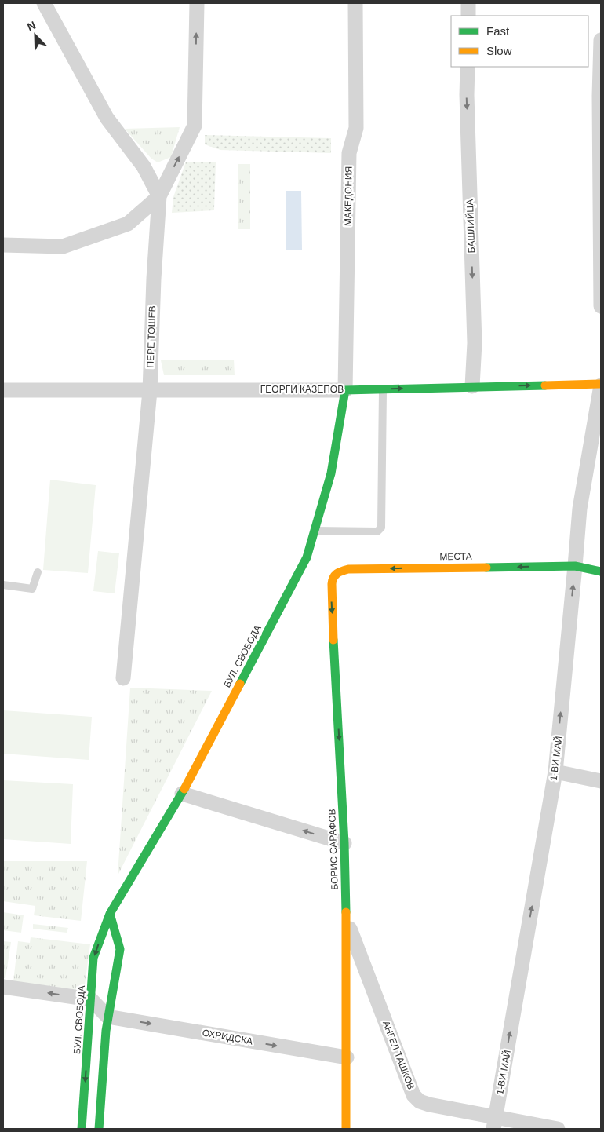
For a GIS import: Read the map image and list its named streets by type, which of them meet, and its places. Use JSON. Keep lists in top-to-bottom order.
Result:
{
  "streets": {
    "street": [
      "МАКЕДОНИЯ",
      "БАШЛИЙЦА",
      "ПЕРЕ ТОШЕВ",
      "ГЕОРГИ КАЗЕПОВ",
      "МЕСТА",
      "БУЛ. СВОБОДА",
      "1-ВИ МАЙ",
      "БОРИС САРАФОВ",
      "ОХРИДСКА",
      "АНГЕЛ ТАШКОВ"
    ]
  },
  "crossings": [
    ["МАКЕДОНИЯ", "ГЕОРГИ КАЗЕПОВ"],
    ["МАКЕДОНИЯ", "БУЛ. СВОБОДА"],
    ["БАШЛИЙЦА", "ГЕОРГИ КАЗЕПОВ"],
    ["ПЕРЕ ТОШЕВ", "ГЕОРГИ КАЗЕПОВ"],
    ["ГЕОРГИ КАЗЕПОВ", "БУЛ. СВОБОДА"],
    ["ГЕОРГИ КАЗЕПОВ", "1-ВИ МАЙ"],
    ["МЕСТА", "1-ВИ МАЙ"],
    ["МЕСТА", "БОРИС САРАФОВ"],
    ["1-ВИ МАЙ", "АНГЕЛ ТАШКОВ"],
    ["БОРИС САРАФОВ", "ОХРИДСКА"],
    ["БОРИС САРАФОВ", "АНГЕЛ ТАШКОВ"]
  ],
  "one_way": [
    "ГЕОРГИ КАЗЕПОВ",
    "МЕСТА",
    "1-ВИ МАЙ",
    "БОРИС САРАФОВ",
    "ОХРИДСКА"
  ],
  "legend": ["Fast", "Slow"],
  "north": "top left"
}
